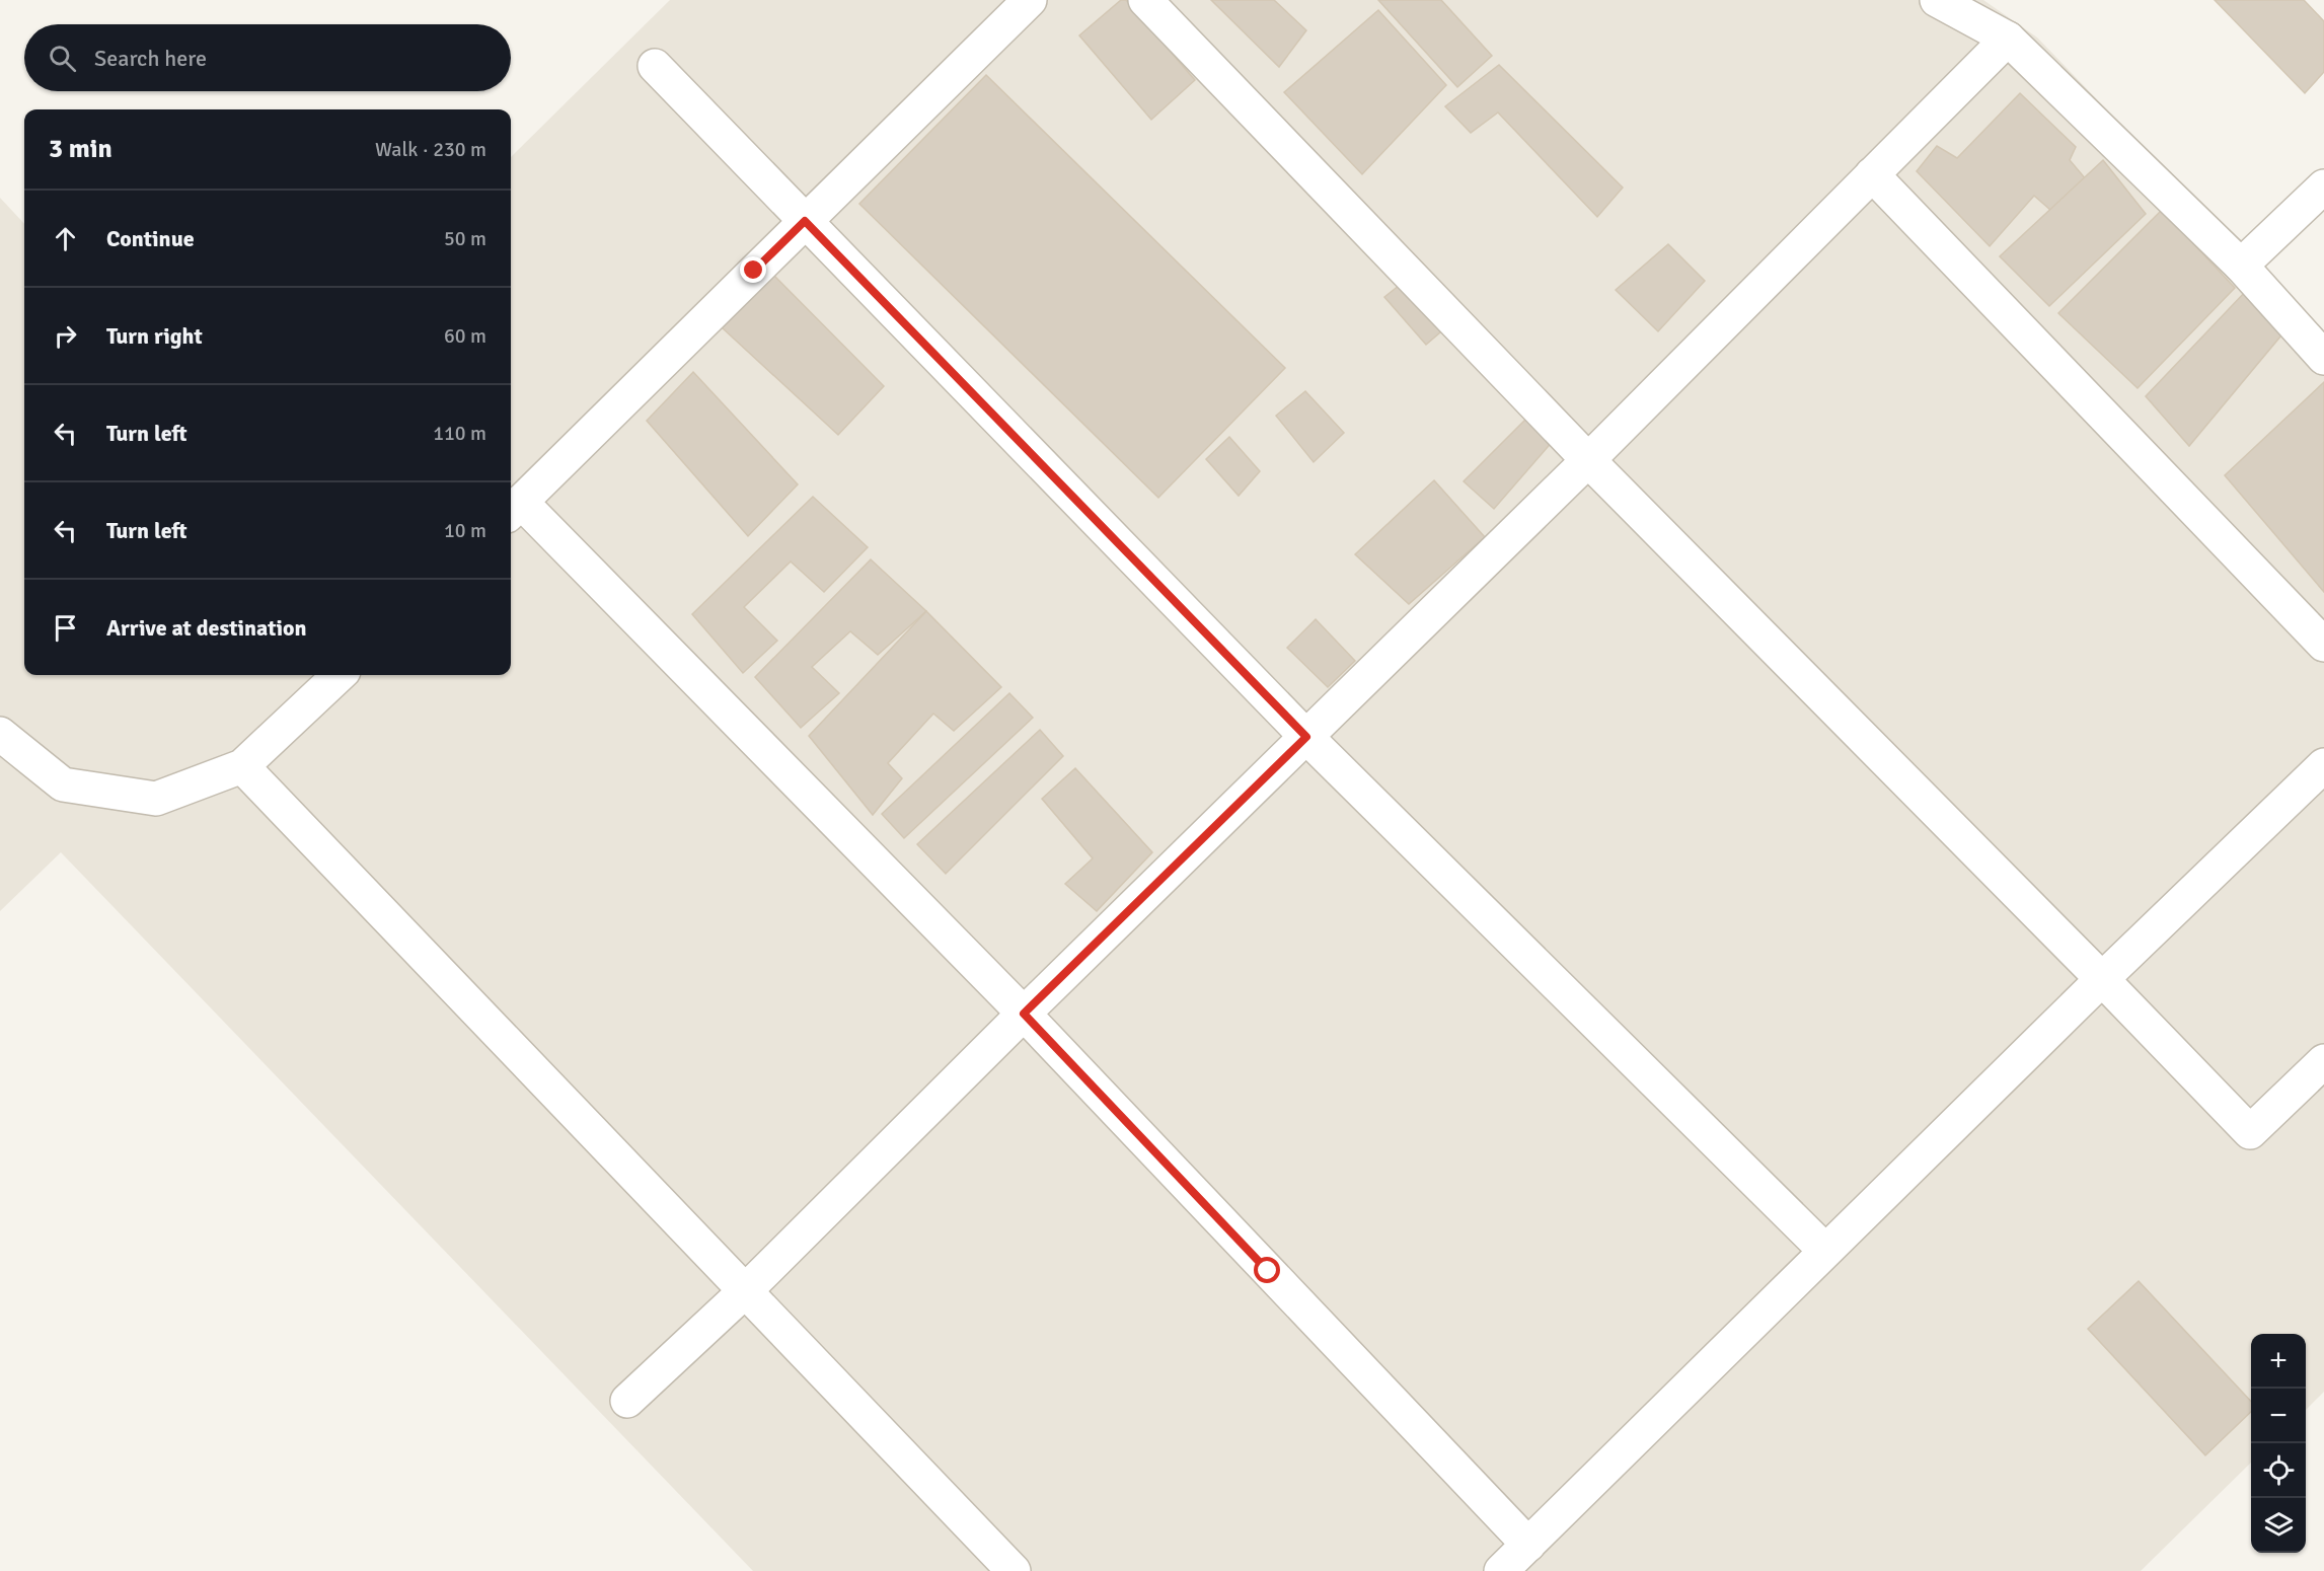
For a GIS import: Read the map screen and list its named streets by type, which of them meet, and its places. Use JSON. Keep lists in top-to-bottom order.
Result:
{
  "page": {
    "search": "Search here",
    "heading": ["3 min", "Walk · 230 m"],
    "list": [
      ["Continue", "50 m"],
      ["Turn right", "60 m"],
      ["Turn left", "110 m"],
      ["Turn left", "10 m"],
      "Arrive at destination"
    ],
    "map_buttons": ["+", "−"]
  }
}
